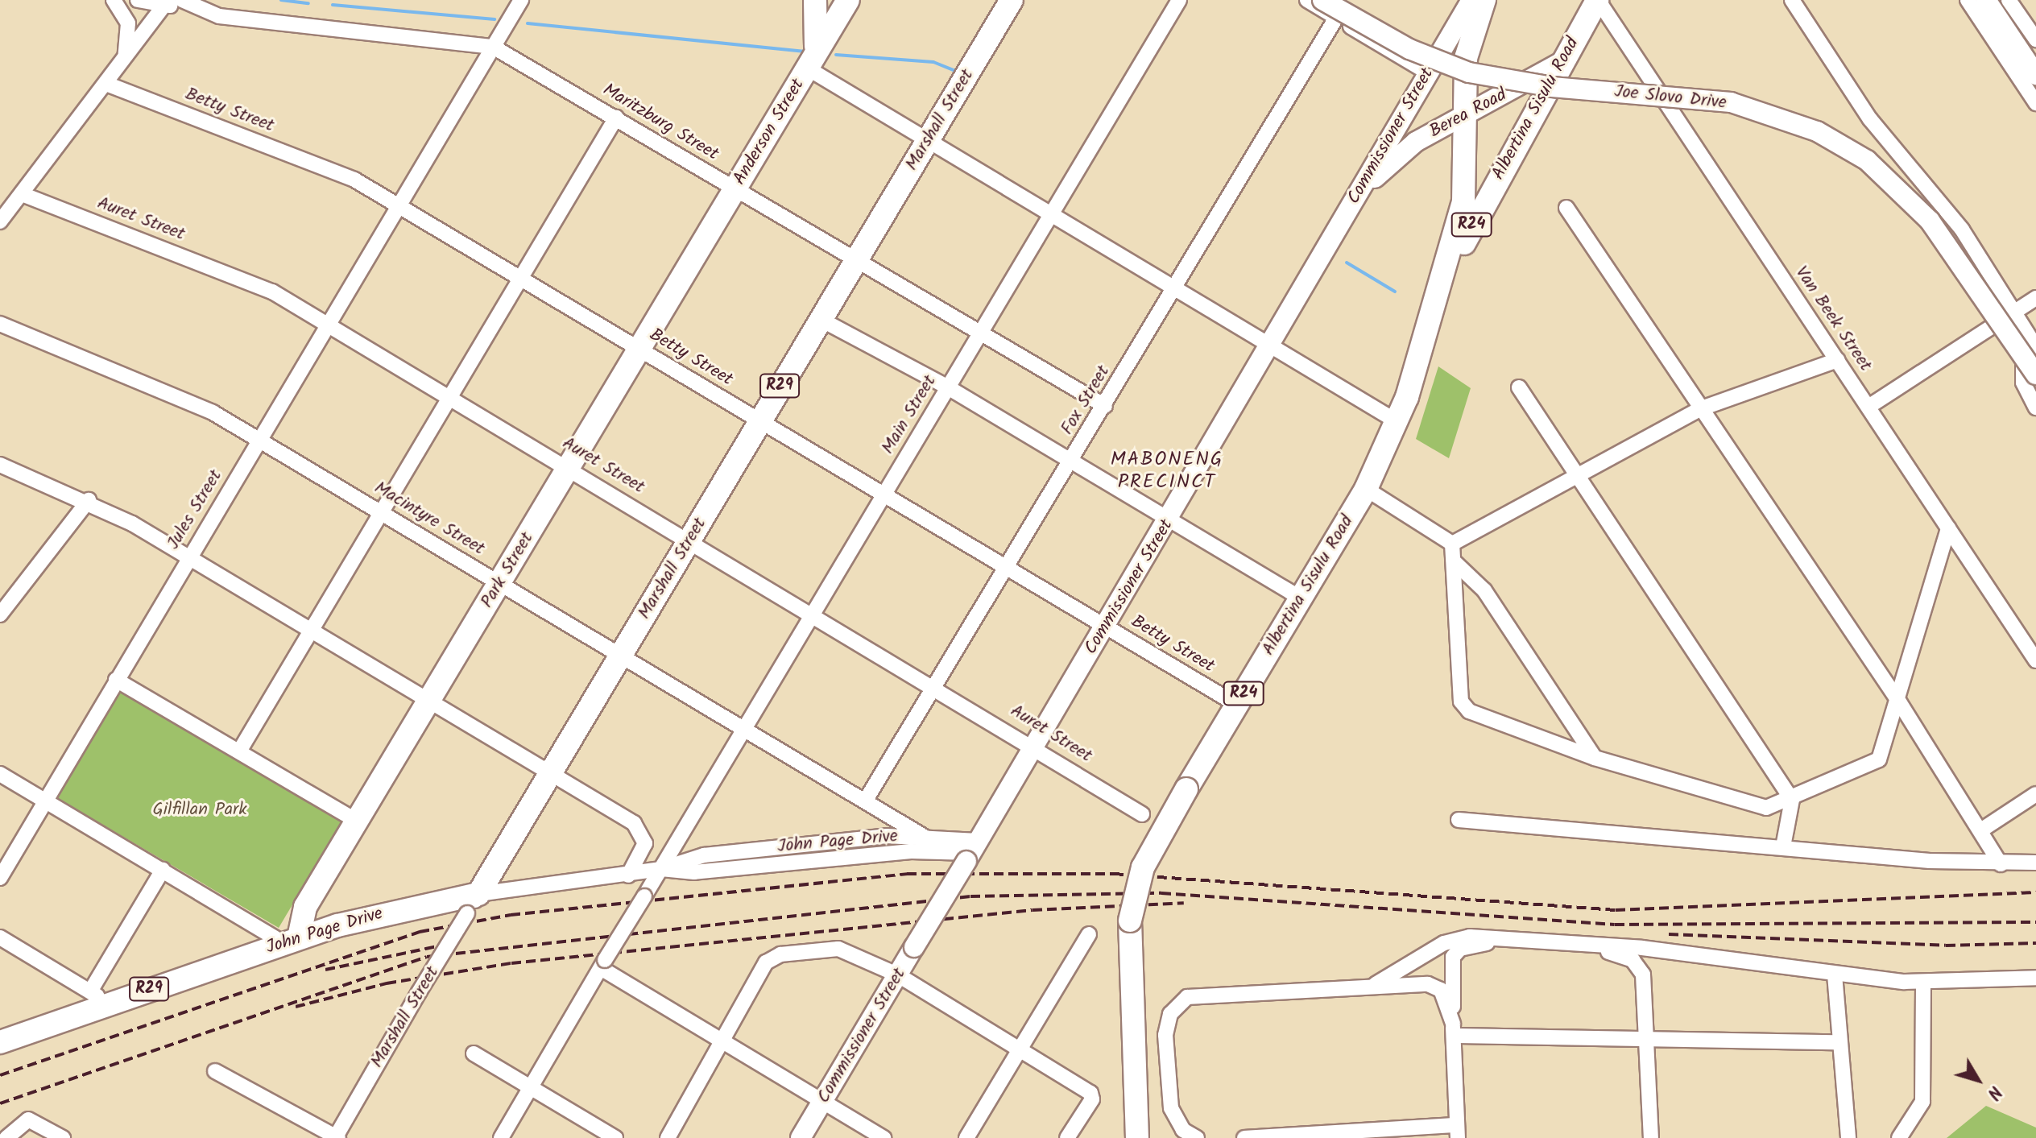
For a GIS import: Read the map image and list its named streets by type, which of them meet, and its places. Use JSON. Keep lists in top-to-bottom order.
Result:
{
  "streets": {
    "main road": [
      "Joe Slovo Drive",
      "Albertina Sisulu Road",
      "Berea Road",
      "Marshall Street",
      "Anderson Street",
      "Commissioner Street",
      "R24",
      "R29",
      "Park Street",
      "John Page Drive"
    ],
    "street": [
      "Betty Street",
      "Maritzburg Street",
      "Auret Street",
      "Van Beek Street",
      "Fox Street",
      "Main Street",
      "Jules Street",
      "Macintyre Street"
    ]
  },
  "crossings": [
    ["Albertina Sisulu Road", "Betty Street"],
    ["Albertina Sisulu Road", "Berea Road"],
    ["Albertina Sisulu Road", "Van Beek Street"],
    ["Betty Street", "Marshall Street"],
    ["Betty Street", "Commissioner Street"],
    ["Betty Street", "Fox Street"],
    ["Betty Street", "Main Street"],
    ["Betty Street", "Jules Street"],
    ["Betty Street", "Park Street"],
    ["Berea Road", "Commissioner Street"],
    ["Marshall Street", "Maritzburg Street"],
    ["Marshall Street", "Auret Street"],
    ["Marshall Street", "Macintyre Street"],
    ["Marshall Street", "John Page Drive"],
    ["Maritzburg Street", "Anderson Street"],
    ["Maritzburg Street", "Fox Street"],
    ["Maritzburg Street", "Main Street"],
    ["Maritzburg Street", "Jules Street"],
    ["Anderson Street", "Park Street"],
    ["Commissioner Street", "Auret Street"],
    ["Commissioner Street", "John Page Drive"],
    ["Auret Street", "Fox Street"],
    ["Auret Street", "Main Street"],
    ["Auret Street", "Jules Street"],
    ["Auret Street", "Park Street"],
    ["Fox Street", "Macintyre Street"],
    ["Main Street", "Macintyre Street"],
    ["Main Street", "John Page Drive"],
    ["Jules Street", "Macintyre Street"],
    ["Macintyre Street", "Park Street"],
    ["Macintyre Street", "John Page Drive"],
    ["Park Street", "John Page Drive"]
  ],
  "districts": ["MABONENG PRECINCT"],
  "parks": ["Gilfillan Park"],
  "north": "bottom right"
}
